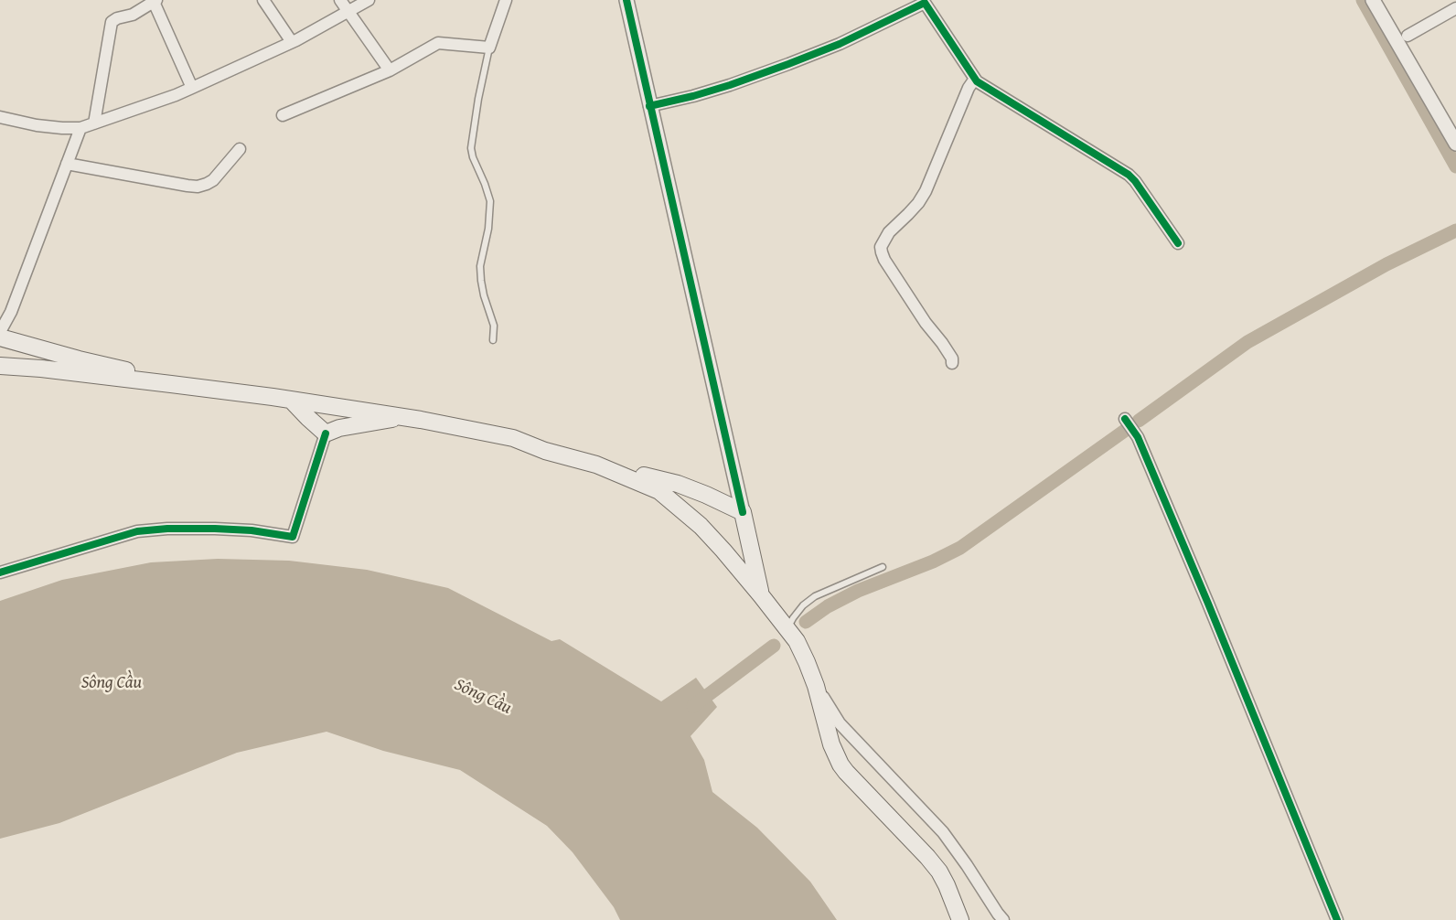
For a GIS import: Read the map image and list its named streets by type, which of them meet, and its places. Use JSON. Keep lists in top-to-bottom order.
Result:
{
  "water": ["Sông Cầu"]
}
